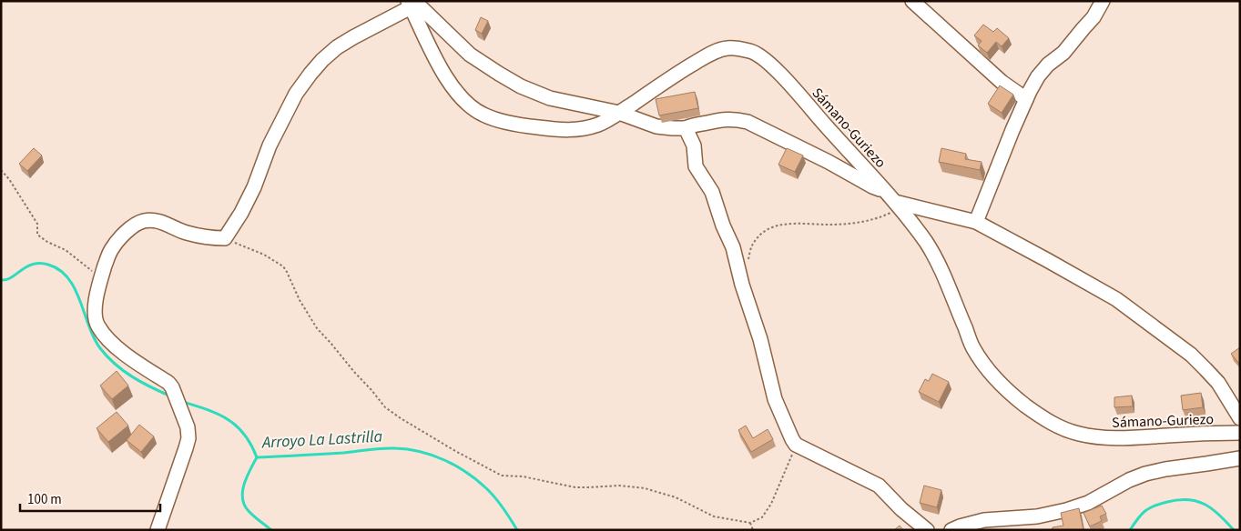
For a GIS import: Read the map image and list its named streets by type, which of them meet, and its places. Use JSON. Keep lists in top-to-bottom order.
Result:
{
  "streets": {
    "street": ["Sámano-Guriezo"]
  },
  "water": ["Arroyo La Lastrilla"],
  "scale_bar": "100 m"
}
